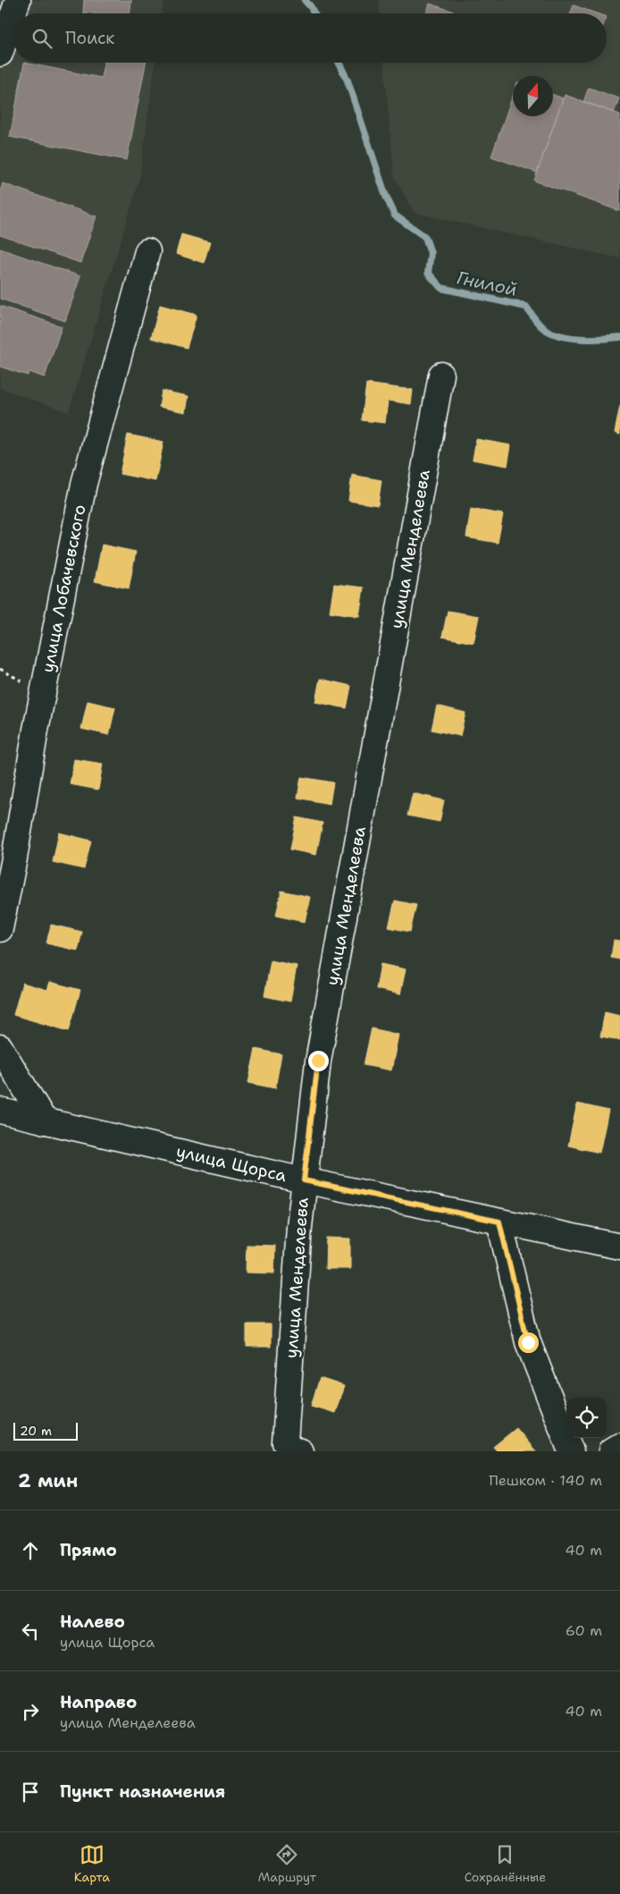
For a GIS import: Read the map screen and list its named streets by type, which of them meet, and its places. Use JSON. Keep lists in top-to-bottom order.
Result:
{
  "streets": {
    "street": ["улица Менделеева", "улица Лобачевского", "улица Щорса"]
  },
  "crossings": [
    ["улица Менделеева", "улица Щорса"]
  ],
  "water": ["Гнилой"],
  "scale_bar": "20 m",
  "north": "top",
  "page": {
    "search": "Поиск",
    "scale": "20 m",
    "heading": ["2 мин", "Пешком · 140 m"],
    "list": [
      ["Прямо", "40 m"],
      ["Налево", "улица Щорса", "60 m"],
      ["Направо", "улица Менделеева", "40 m"],
      "Пункт назначения"
    ],
    "nav": ["Карта", "Маршрут", "Сохранённые"]
  }
}
